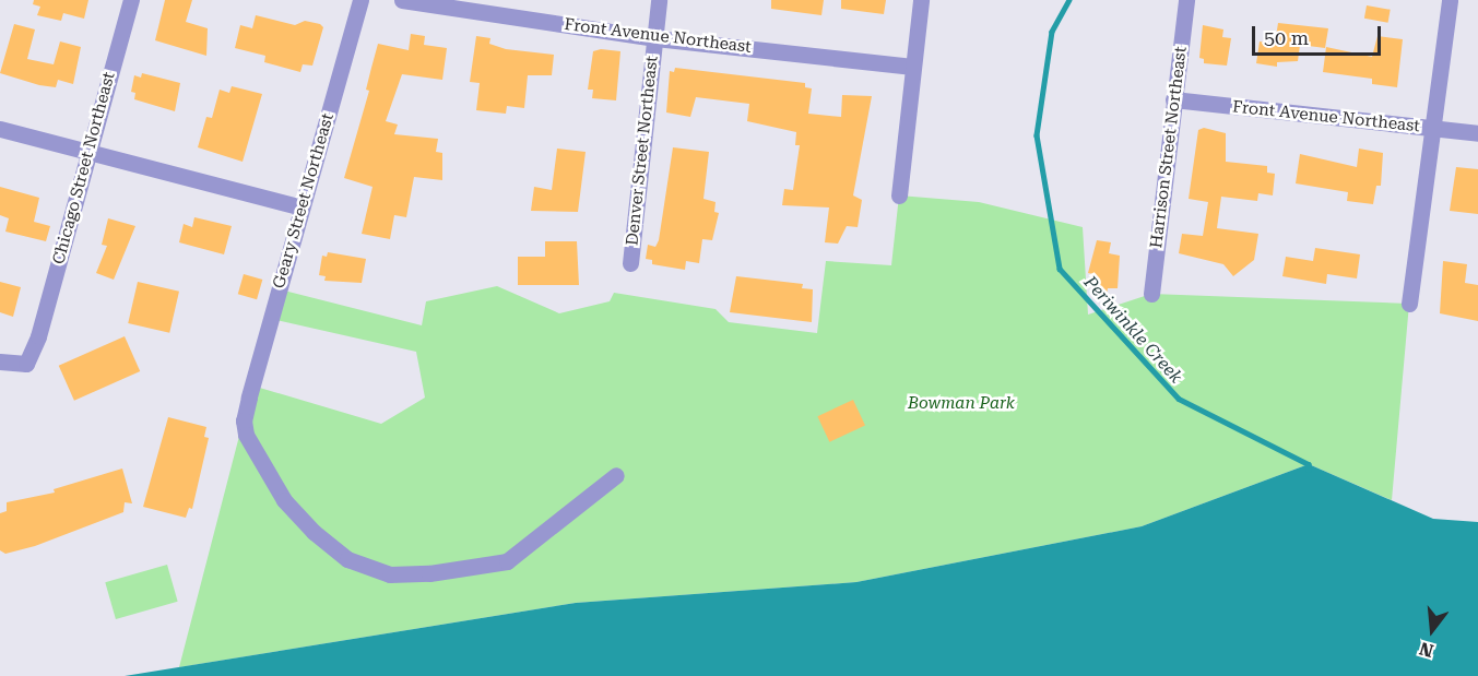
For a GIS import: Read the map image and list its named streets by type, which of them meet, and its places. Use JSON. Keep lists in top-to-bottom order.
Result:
{
  "streets": {
    "street": [
      "Front Avenue Northeast",
      "Harrison Street Northeast",
      "Denver Street Northeast",
      "Chicago Street Northeast",
      "Geary Street Northeast"
    ]
  },
  "crossings": [
    ["Front Avenue Northeast", "Harrison Street Northeast"],
    ["Front Avenue Northeast", "Denver Street Northeast"]
  ],
  "water": ["Periwinkle Creek"],
  "parks": ["Bowman Park"],
  "scale_bar": "50 m",
  "north": "bottom"
}
